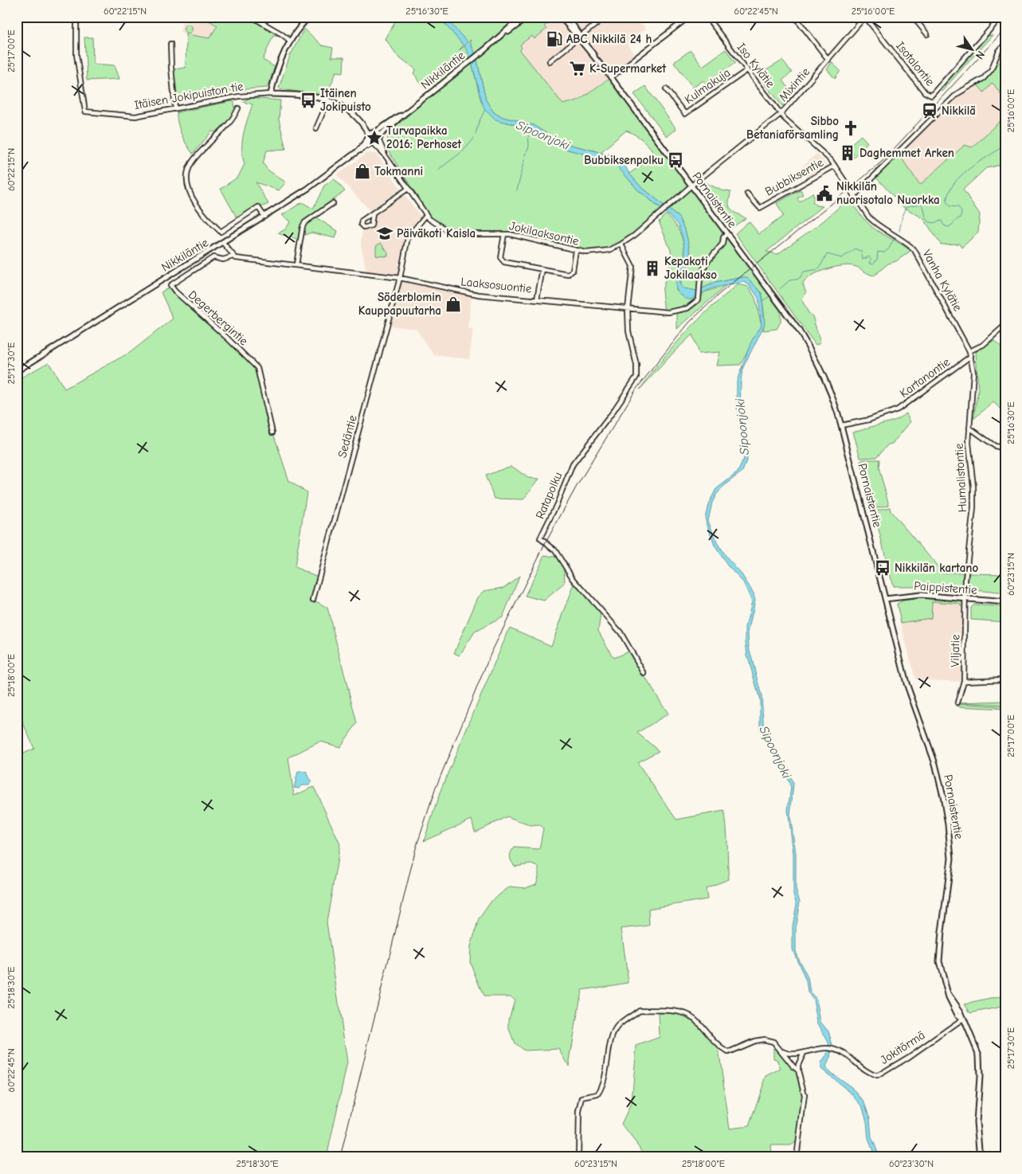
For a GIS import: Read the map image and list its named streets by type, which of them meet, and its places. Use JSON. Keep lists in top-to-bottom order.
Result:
{
  "streets": {
    "street": [
      "Isotalontie",
      "Iso Kylätie",
      "Nikkiläntie",
      "Mixintie",
      "Kulmakuja",
      "Itäisen Jokipuiston tie",
      "Bubbiksentie",
      "Pornaistentie",
      "Jokilaaksontie",
      "Vanha Kylätie",
      "Laaksosuontie",
      "Degerbergintie",
      "Kartanontie",
      "Sedäntie",
      "Humalistontie",
      "Ratapolku",
      "Paippistentie",
      "Viljatie",
      "Jokitörmä"
    ]
  },
  "crossings": [
    ["Isotalontie", "Mixintie"],
    ["Iso Kylätie", "Mixintie"],
    ["Iso Kylätie", "Kulmakuja"],
    ["Iso Kylätie", "Bubbiksentie"],
    ["Iso Kylätie", "Vanha Kylätie"],
    ["Nikkiläntie", "Jokilaaksontie"],
    ["Mixintie", "Pornaistentie"],
    ["Mixintie", "Jokilaaksontie"],
    ["Pornaistentie", "Jokilaaksontie"],
    ["Pornaistentie", "Laaksosuontie"],
    ["Pornaistentie", "Kartanontie"],
    ["Pornaistentie", "Paippistentie"],
    ["Pornaistentie", "Jokitörmä"],
    ["Jokilaaksontie", "Sedäntie"],
    ["Laaksosuontie", "Degerbergintie"],
    ["Laaksosuontie", "Sedäntie"],
    ["Laaksosuontie", "Ratapolku"],
    ["Kartanontie", "Humalistontie"],
    ["Humalistontie", "Paippistentie"],
    ["Humalistontie", "Viljatie"],
    ["Paippistentie", "Viljatie"]
  ],
  "water": ["Sipoonjoki"],
  "places": {
    "fuel station": ["ABC Nikkilä 24 h"],
    "supermarket": ["K-Supermarket"],
    "bus stop": ["Itäinen Jokipuisto", "Bubbiksenpolku", "Nikkilän kartano"],
    "station": ["Nikkilä"],
    "church": ["Sibbo Betaniaförsamling"],
    "place": ["Turvapaikka 2016: Perhoset"],
    "building": ["Daghemmet Arken", "Kepakoti Jokilaakso"],
    "shop": ["Tokmanni", "Söderblomin Kauppapuutarha"],
    "public building": ["Nikkilän nuorisotalo Nuorkka"],
    "school or university": ["Päiväkoti Kaisla"]
  },
  "north": "bottom right",
  "coordinates": [
    "60°22'15\"N",
    "25°16'30\"E",
    "60°22'45\"N",
    "25°16'00\"E",
    "25°17'00\"E",
    "25°17'30\"E",
    "60°23'15\"N",
    "25°18'00\"E",
    "25°18'30\"E",
    "60°23'30\"N"
  ]
}
